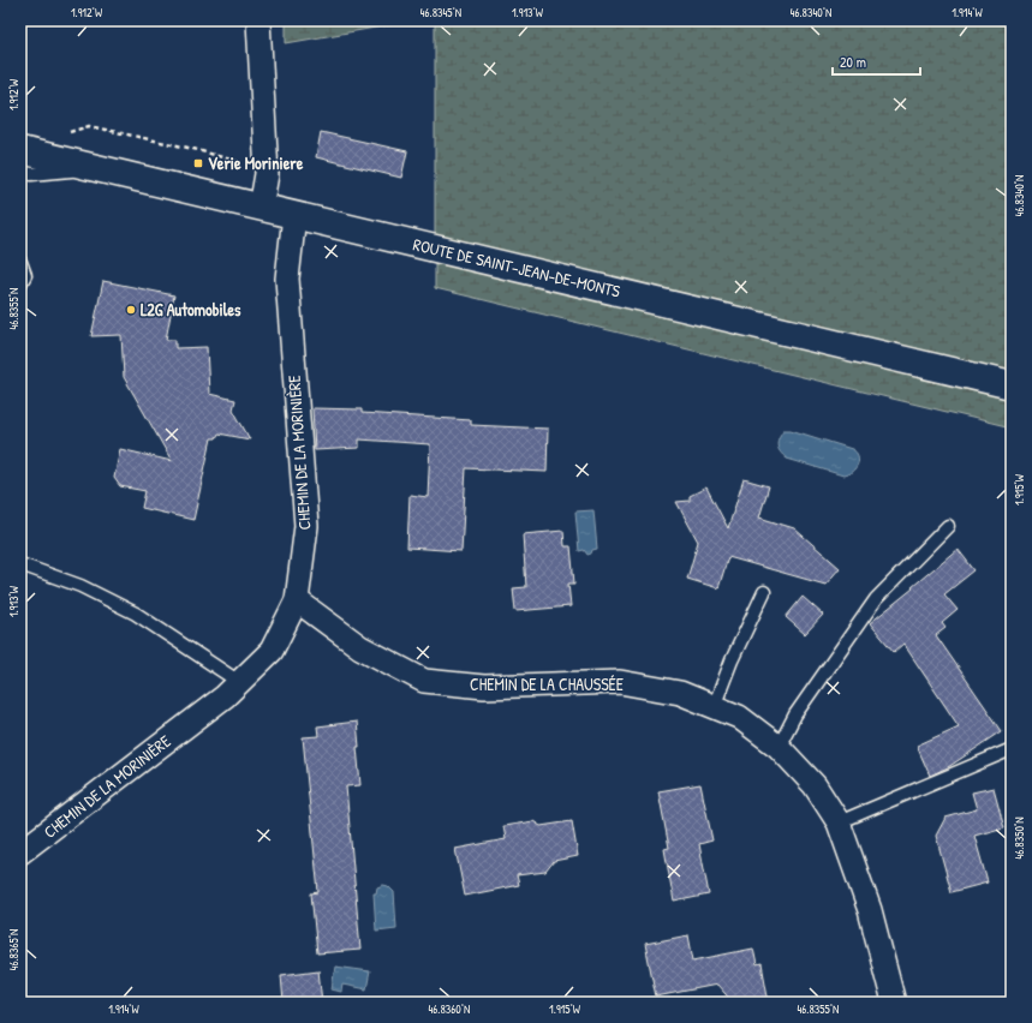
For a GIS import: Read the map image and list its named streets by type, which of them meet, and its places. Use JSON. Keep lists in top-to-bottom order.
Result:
{
  "streets": {
    "main road": ["ROUTE DE SAINT-JEAN-DE-MONTS"],
    "street": ["CHEMIN DE LA MORINIÈRE", "CHEMIN DE LA CHAUSSÉE"]
  },
  "crossings": [
    ["ROUTE DE SAINT-JEAN-DE-MONTS", "CHEMIN DE LA MORINIÈRE"],
    ["CHEMIN DE LA MORINIÈRE", "CHEMIN DE LA CHAUSSÉE"]
  ],
  "places": {
    "transit": ["Verie Moriniere"],
    "other": ["L2G Automobiles"]
  },
  "scale_bar": "20 m",
  "coordinates": [
    "1.912°W",
    "46.8345°N",
    "1.913°W",
    "46.8340°N",
    "1.914°W",
    "46.8355°N",
    "1.915°W",
    "46.8350°N",
    "46.8365°N",
    "46.8360°N"
  ]
}
